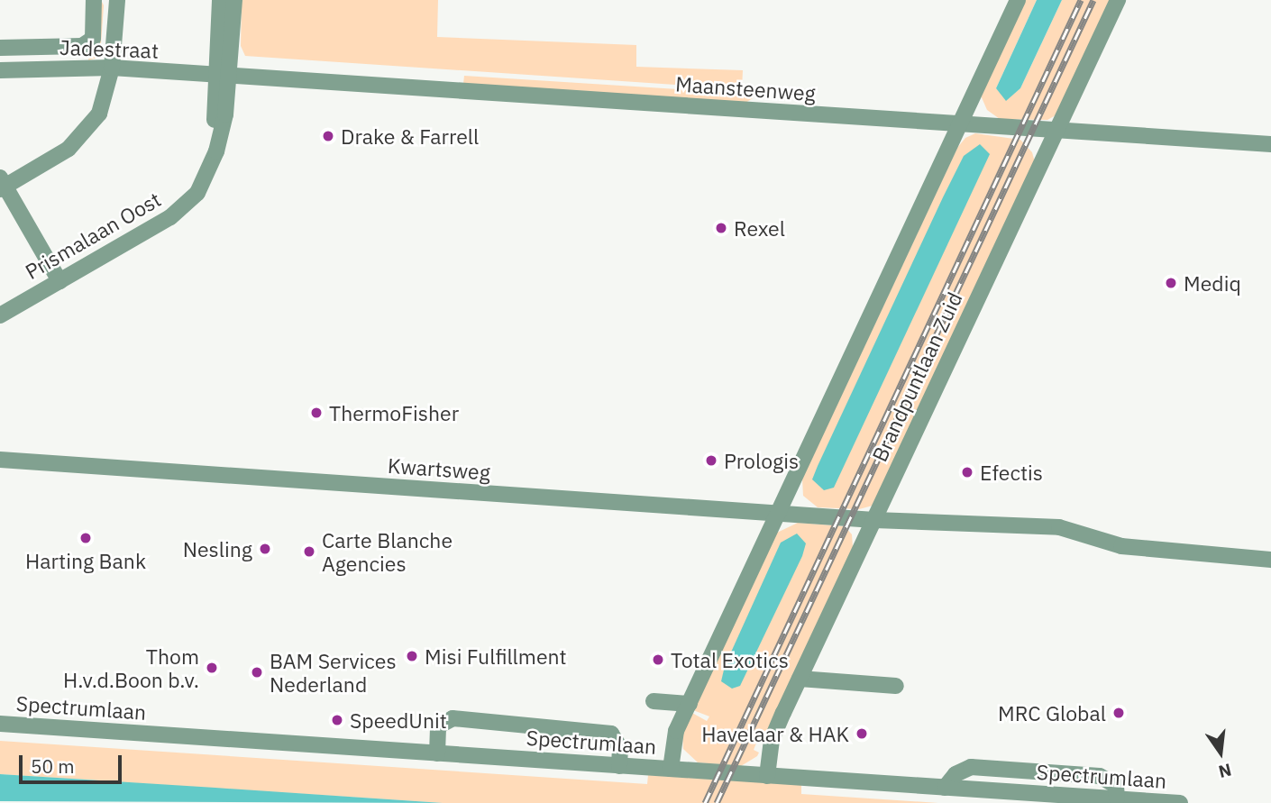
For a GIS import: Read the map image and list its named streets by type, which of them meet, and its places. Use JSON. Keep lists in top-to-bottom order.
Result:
{
  "streets": {
    "street": [
      "Jadestraat",
      "Maansteenweg",
      "Prismalaan Oost",
      "Brandpuntlaan Zuid",
      "Kwartsweg",
      "Spectrumlaan"
    ]
  },
  "crossings": [
    ["Jadestraat", "Maansteenweg"],
    ["Jadestraat", "Prismalaan Oost"],
    ["Maansteenweg", "Prismalaan Oost"],
    ["Maansteenweg", "Brandpuntlaan Zuid"],
    ["Brandpuntlaan Zuid", "Kwartsweg"],
    ["Brandpuntlaan Zuid", "Spectrumlaan"]
  ],
  "places": [
    "Drake & Farrell",
    "Rexel",
    "Mediq",
    "ThermoFisher",
    "Prologis",
    "Efectis",
    "Harting Bank",
    "Nesling",
    "Carte Blanche Agencies",
    "Misi Fulfillment",
    "Total Exotics",
    "Thom H.v.d.Boon b.v.",
    "BAM Services Nederland",
    "MRC Global",
    "SpeedUnit",
    "Havelaar & HAK"
  ],
  "scale_bar": "50 m",
  "north": "bottom"
}
